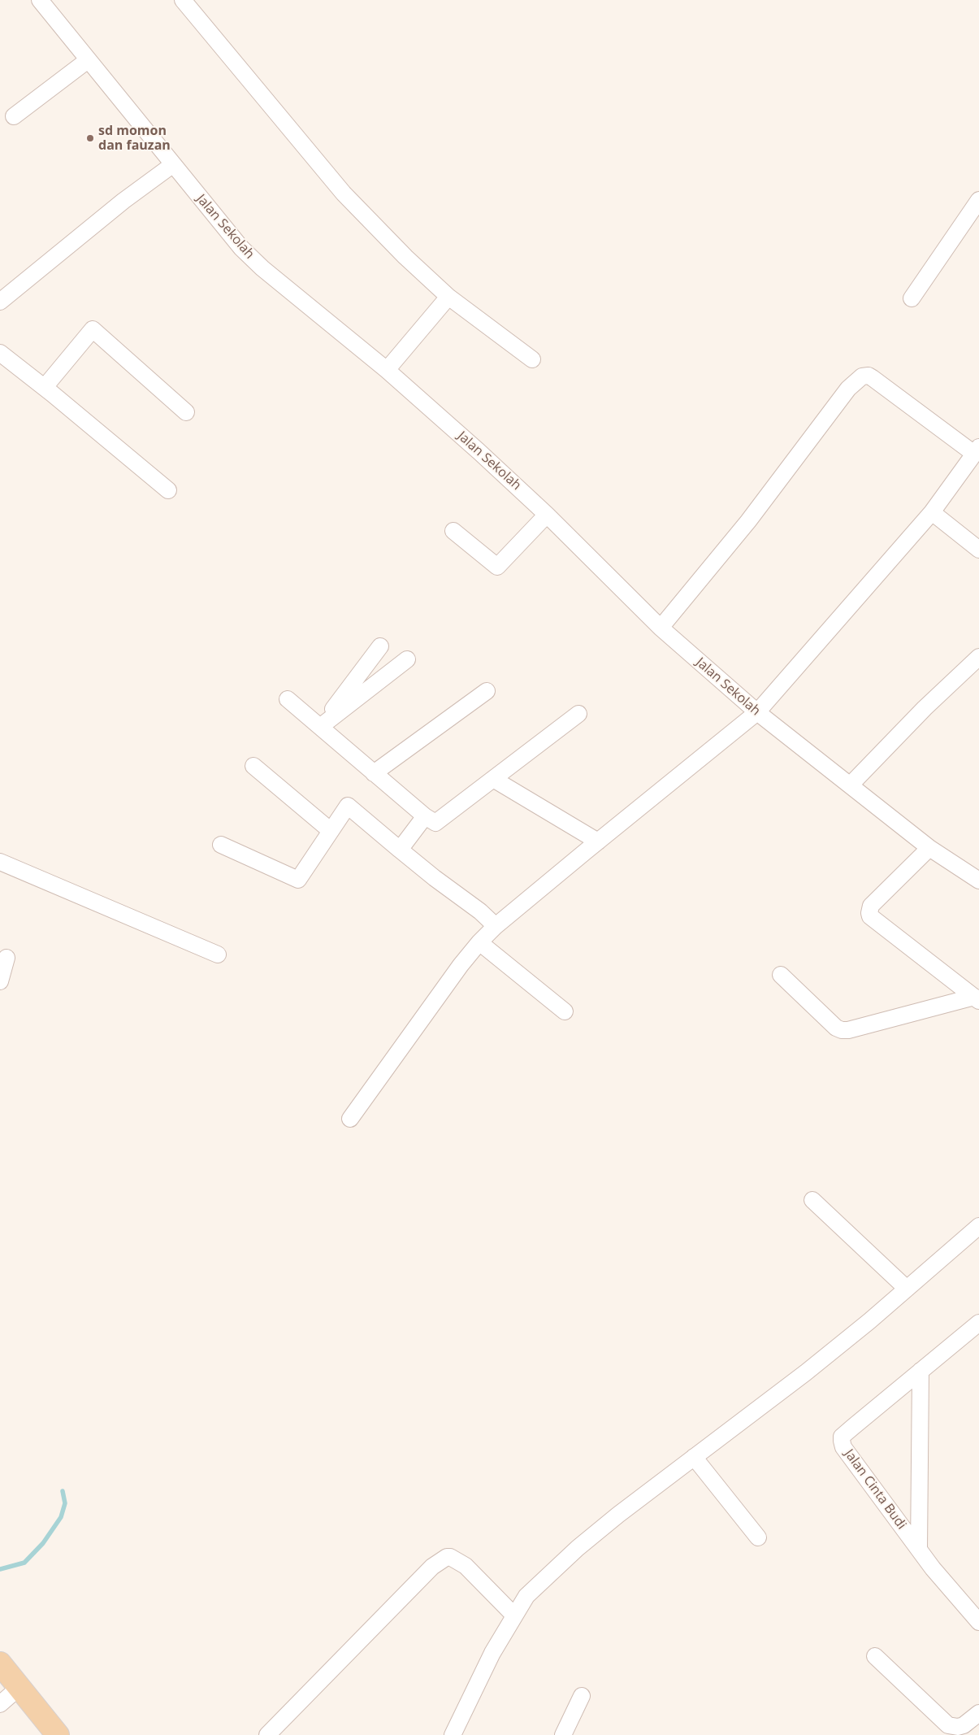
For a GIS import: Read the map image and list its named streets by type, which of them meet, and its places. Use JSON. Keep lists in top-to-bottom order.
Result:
{
  "streets": {
    "street": ["Jalan Sekolah", "Jalan Cinta Budi"]
  },
  "places": ["sd momon dan fauzan"]
}
